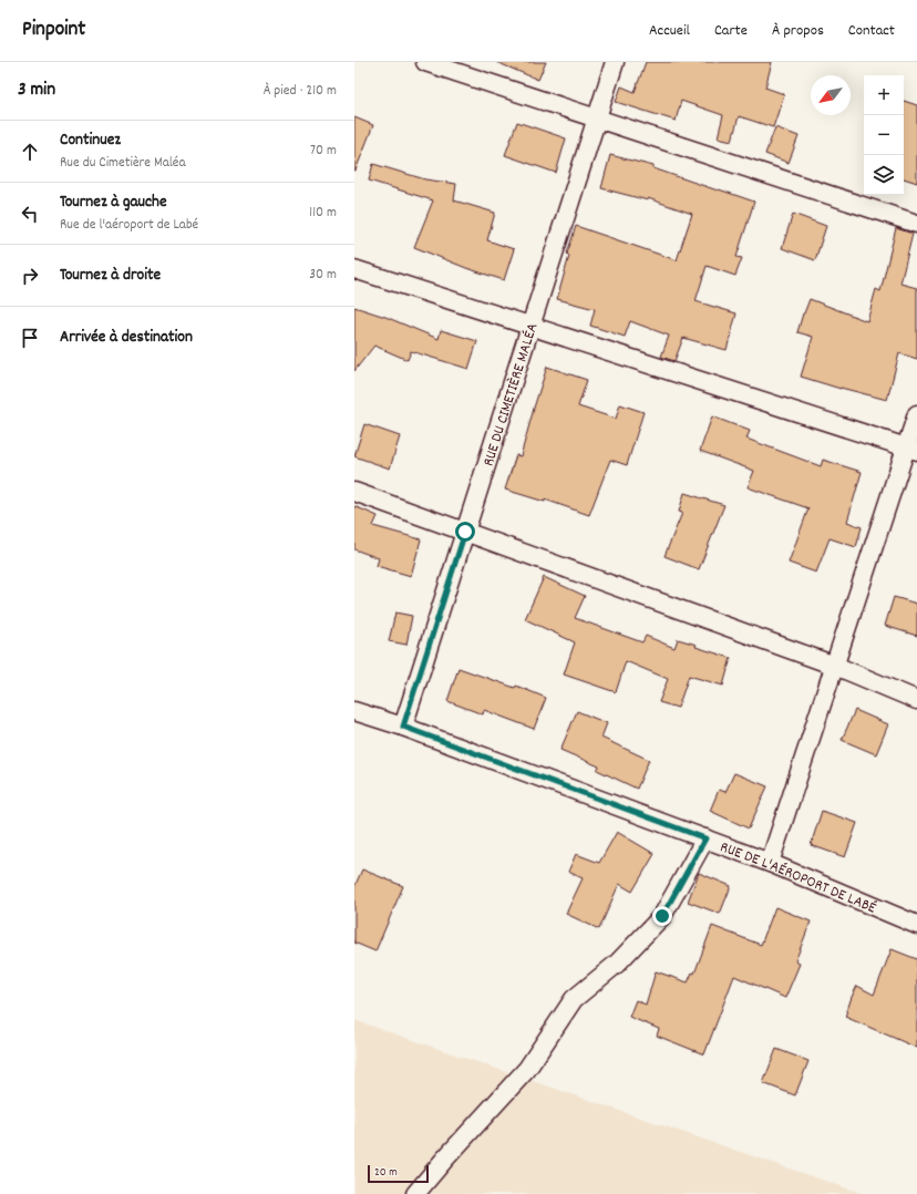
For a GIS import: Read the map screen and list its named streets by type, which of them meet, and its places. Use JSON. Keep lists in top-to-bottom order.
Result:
{
  "streets": {
    "street": ["RUE DU CIMETIÈRE MALÉA", "RUE DE L'AÉROPORT DE LABÉ"]
  },
  "crossings": [
    ["RUE DU CIMETIÈRE MALÉA", "RUE DE L'AÉROPORT DE LABÉ"]
  ],
  "scale_bar": "20 m",
  "north": "bottom left",
  "page": {
    "header": "Pinpoint",
    "nav": [
      "Accueil",
      "Carte",
      "À propos",
      "Contact"
    ],
    "heading": ["3 min", "À pied · 210 m"],
    "map_buttons": ["+", "−"],
    "list": [
      ["Continuez", "Rue du Cimetière Maléa", "70 m"],
      ["Tournez à gauche", "Rue de l'aéroport de Labé", "110 m"],
      ["Tournez à droite", "30 m"],
      "Arrivée à destination"
    ],
    "scale": "20 m"
  }
}
